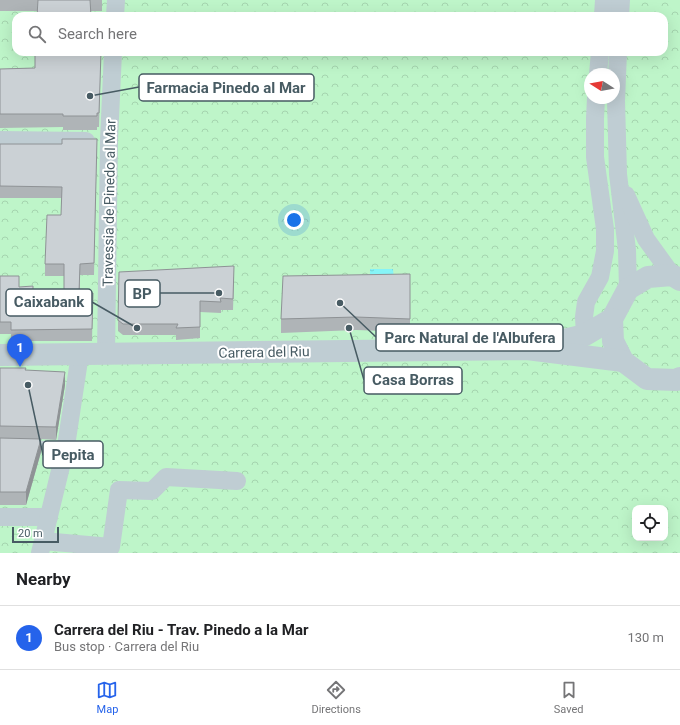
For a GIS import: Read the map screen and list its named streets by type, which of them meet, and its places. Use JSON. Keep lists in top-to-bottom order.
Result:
{
  "streets": {
    "street": ["Travessia de Pinedo al Mar", "Carrera del Riu"]
  },
  "crossings": [
    ["Travessia de Pinedo al Mar", "Carrera del Riu"]
  ],
  "places": [
    "Farmacia Pinedo al Mar",
    "BP",
    "Parc Natural de l'Albufera",
    "Caixabank",
    "Casa Borras",
    "Pepita"
  ],
  "scale_bar": "20 m",
  "north": "left",
  "page": {
    "search": "Search here",
    "pins": "1",
    "scale": "20 m",
    "heading": "Nearby",
    "list": [
      {
        "mark": "1",
        "name": "Carrera del Riu - Trav. Pinedo a la Mar",
        "note": "Bus stop · Carrera del Riu",
        "value": "130 m"
      }
    ],
    "nav": ["Map", "Directions", "Saved"]
  }
}
